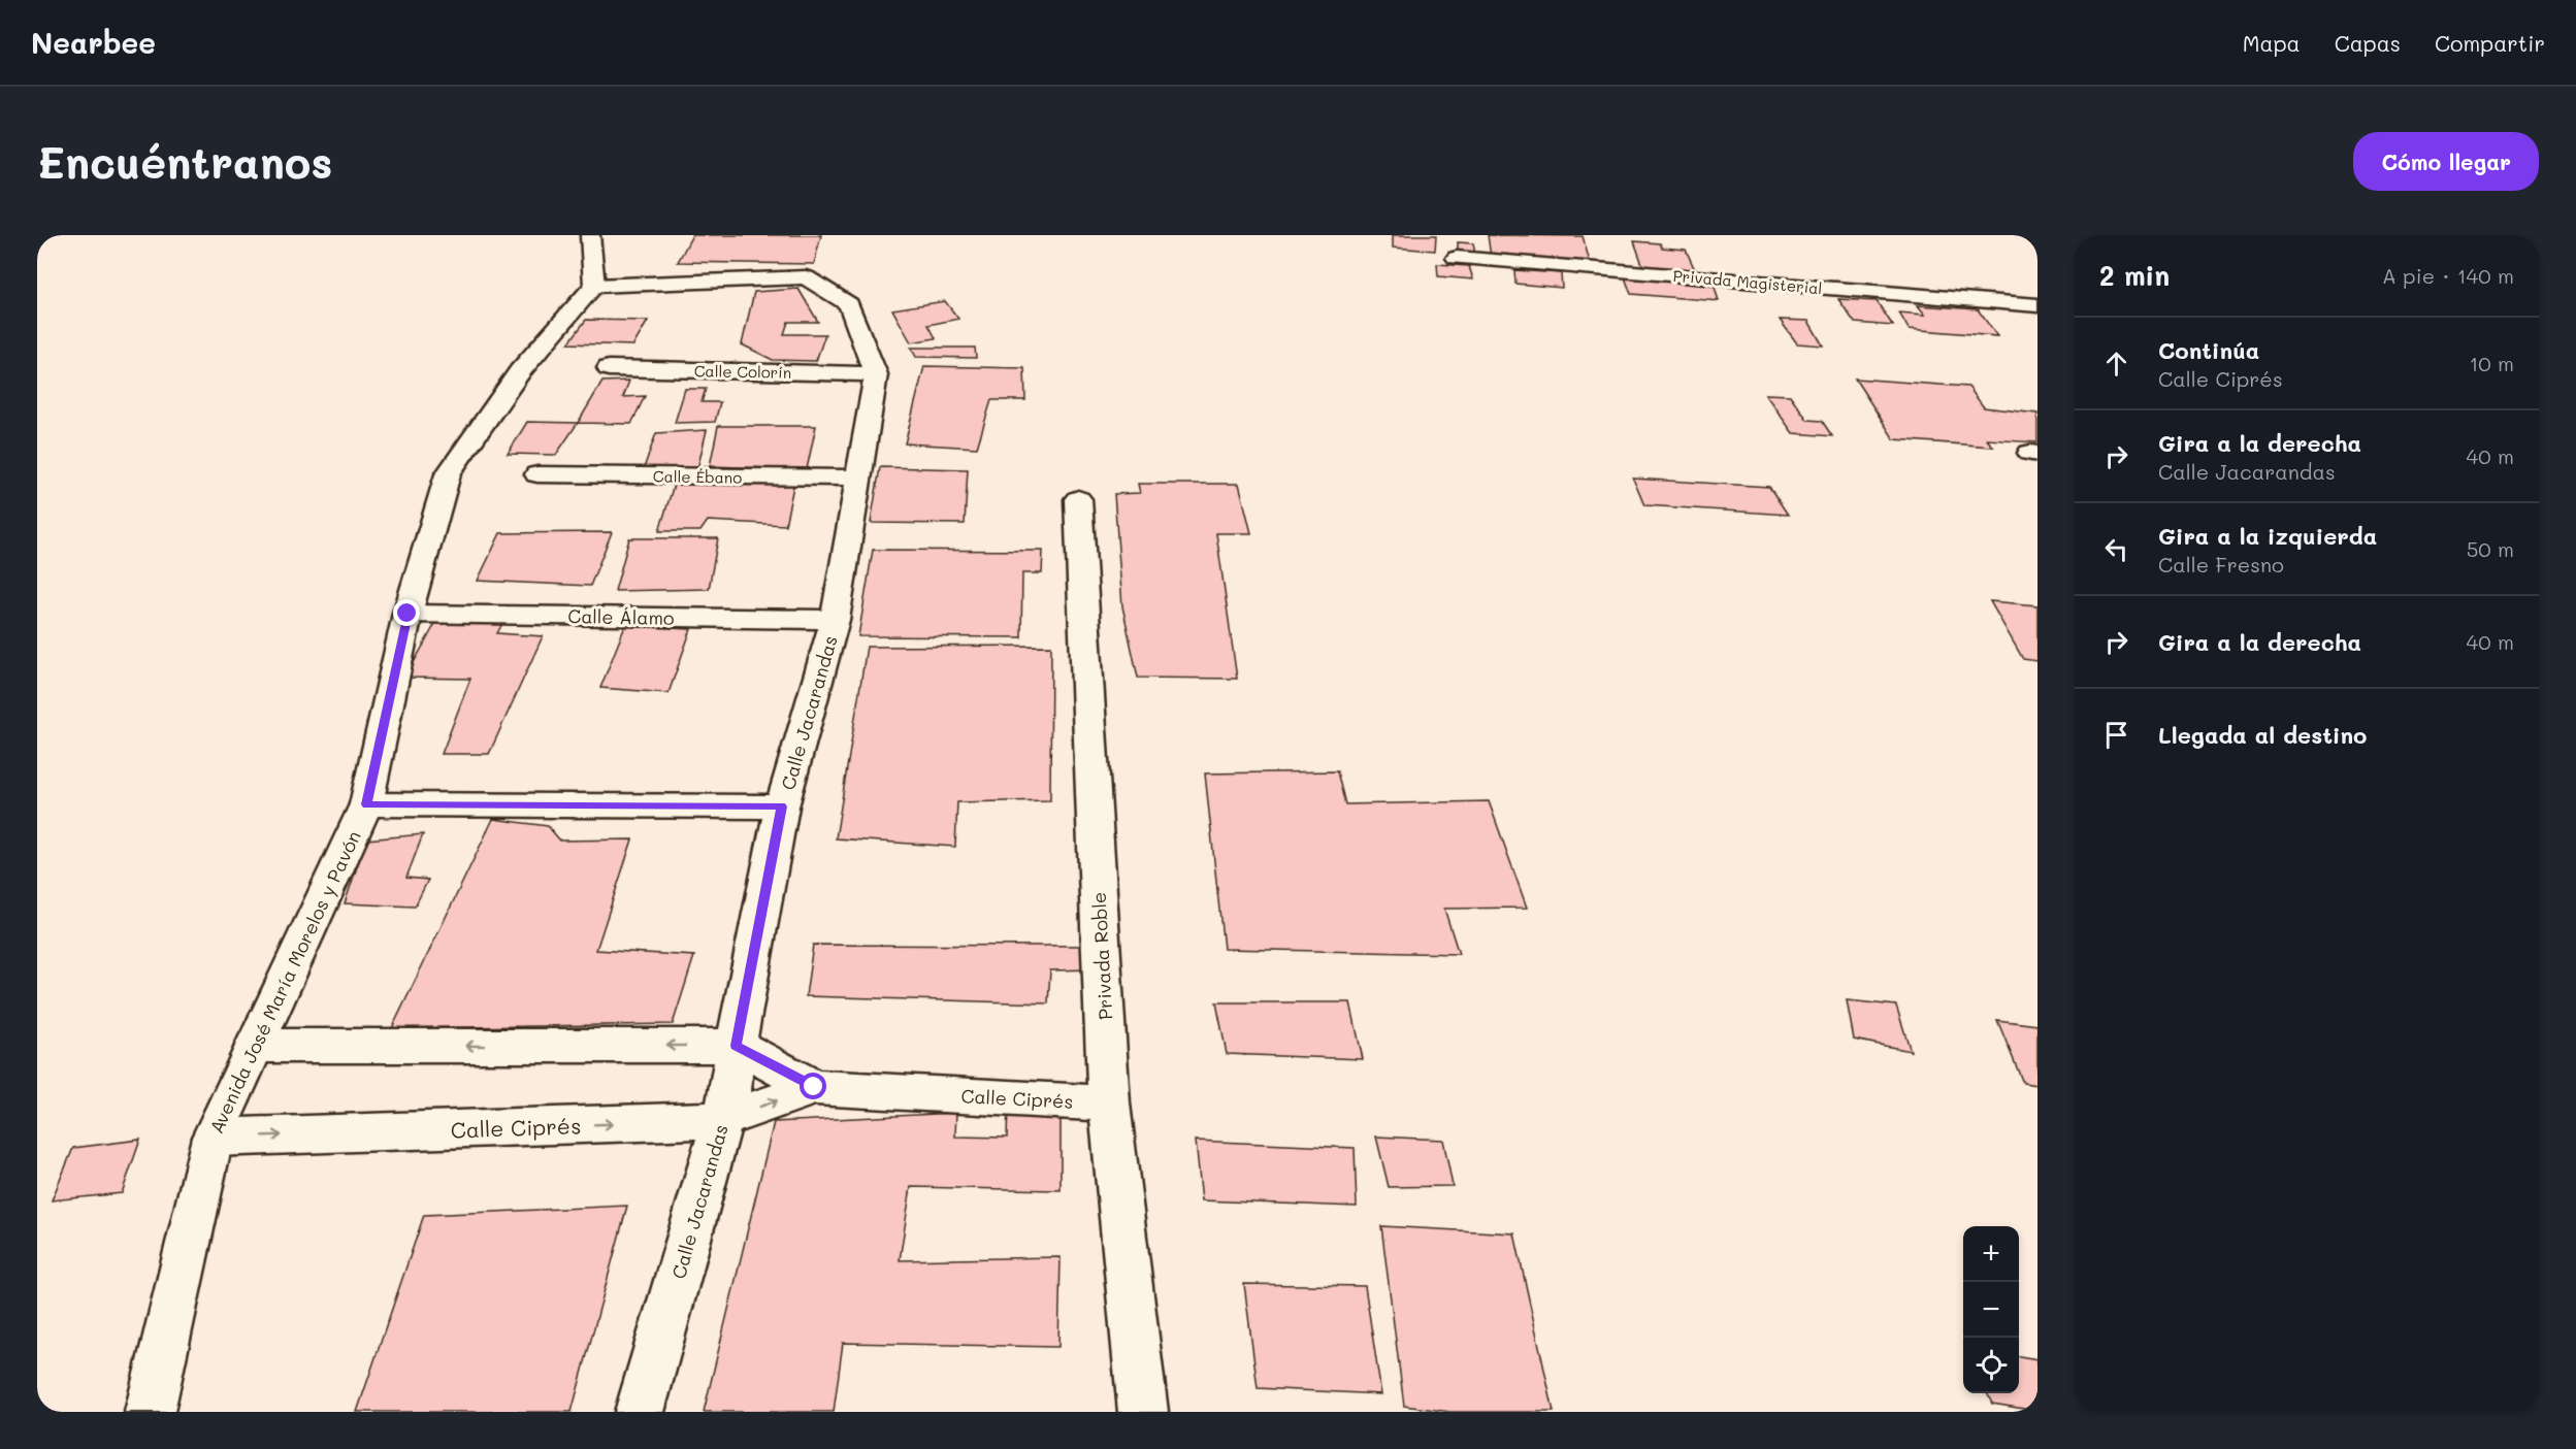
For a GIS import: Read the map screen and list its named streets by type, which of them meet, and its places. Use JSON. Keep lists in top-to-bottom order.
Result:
{
  "streets": {
    "street": [
      "Privada Magisterial",
      "Calle Colorín",
      "Calle Ébano",
      "Calle Álamo",
      "Calle Jacarandas",
      "Privada Roble",
      "Avenida José María Morelos y Pavón",
      "Calle Ciprés"
    ]
  },
  "crossings": [
    ["Calle Colorín", "Calle Jacarandas"],
    ["Calle Ébano", "Calle Jacarandas"],
    ["Calle Álamo", "Calle Jacarandas"],
    ["Calle Álamo", "Avenida José María Morelos y Pavón"],
    ["Calle Jacarandas", "Calle Ciprés"],
    ["Privada Roble", "Calle Ciprés"],
    ["Avenida José María Morelos y Pavón", "Calle Ciprés"]
  ],
  "page": {
    "header": "Nearbee",
    "nav": ["Mapa", "Capas", "Compartir"],
    "buttons": "Cómo llegar",
    "title": "Encuéntranos",
    "heading": ["2 min", "A pie · 140 m"],
    "list": [
      ["Continúa", "Calle Ciprés", "10 m"],
      ["Gira a la derecha", "Calle Jacarandas", "40 m"],
      ["Gira a la izquierda", "Calle Fresno", "50 m"],
      ["Gira a la derecha", "40 m"],
      "Llegada al destino"
    ],
    "map_buttons": ["+", "−"]
  }
}
